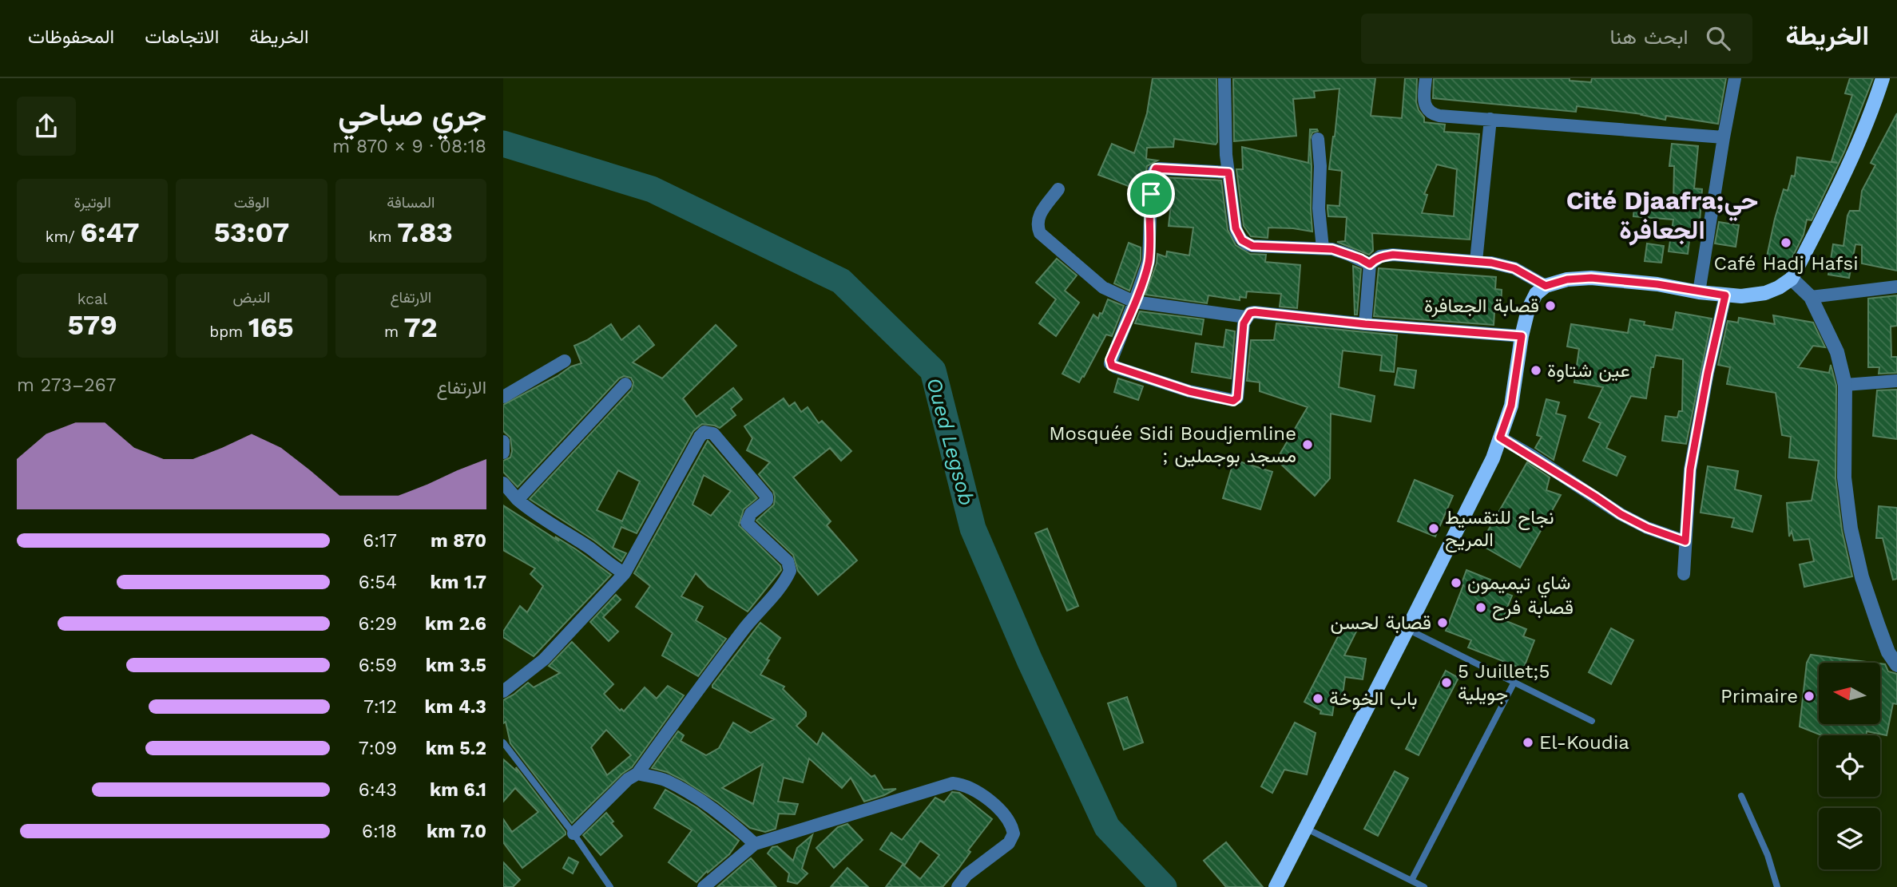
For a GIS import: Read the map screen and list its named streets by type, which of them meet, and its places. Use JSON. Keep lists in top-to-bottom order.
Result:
{
  "districts": ["Cité Djaafra;حي الجعافرة"],
  "water": ["Oued Legsob"],
  "places": [
    "Café Hadj Hafsi",
    "قصابة الجعافرة",
    "عين شتاوة",
    "Mosquée Sidi Boudjemline ; مسجد بوجملين",
    "نجاح للتقسيط المريح",
    "شاي تيميمون",
    "قصابة فرح",
    "قصابة لحسن",
    "5 Juillet;5 جويلية",
    "Primaire",
    "باب الخوخة",
    "El-Koudia"
  ],
  "north": "left",
  "page": {
    "header": "الخريطة",
    "search": "ابحث هنا",
    "nav": ["الخريطة", "الاتجاهات", "المحفوظات"],
    "heading": ["جري صباحي", "08:18 · 9 × 870 m"],
    "stats": [
      ["المسافة", "7.83 km"],
      ["الوقت", "53:07"],
      ["الوتيرة", "6:47 /km"],
      ["الارتفاع", "72 m"],
      ["النبض", "165 bpm"],
      ["kcal", "579"]
    ],
    "chart": ["الارتفاع", "267–273 m"],
    "list": [
      {
        "name": "870 m",
        "note": "6:17"
      },
      {
        "name": "1.7 km",
        "note": "6:54"
      },
      {
        "name": "2.6 km",
        "note": "6:29"
      },
      {
        "name": "3.5 km",
        "note": "6:59"
      },
      {
        "name": "4.3 km",
        "note": "7:12"
      },
      {
        "name": "5.2 km",
        "note": "7:09"
      },
      {
        "name": "6.1 km",
        "note": "6:43"
      },
      {
        "name": "7.0 km",
        "note": "6:18"
      }
    ]
  }
}
